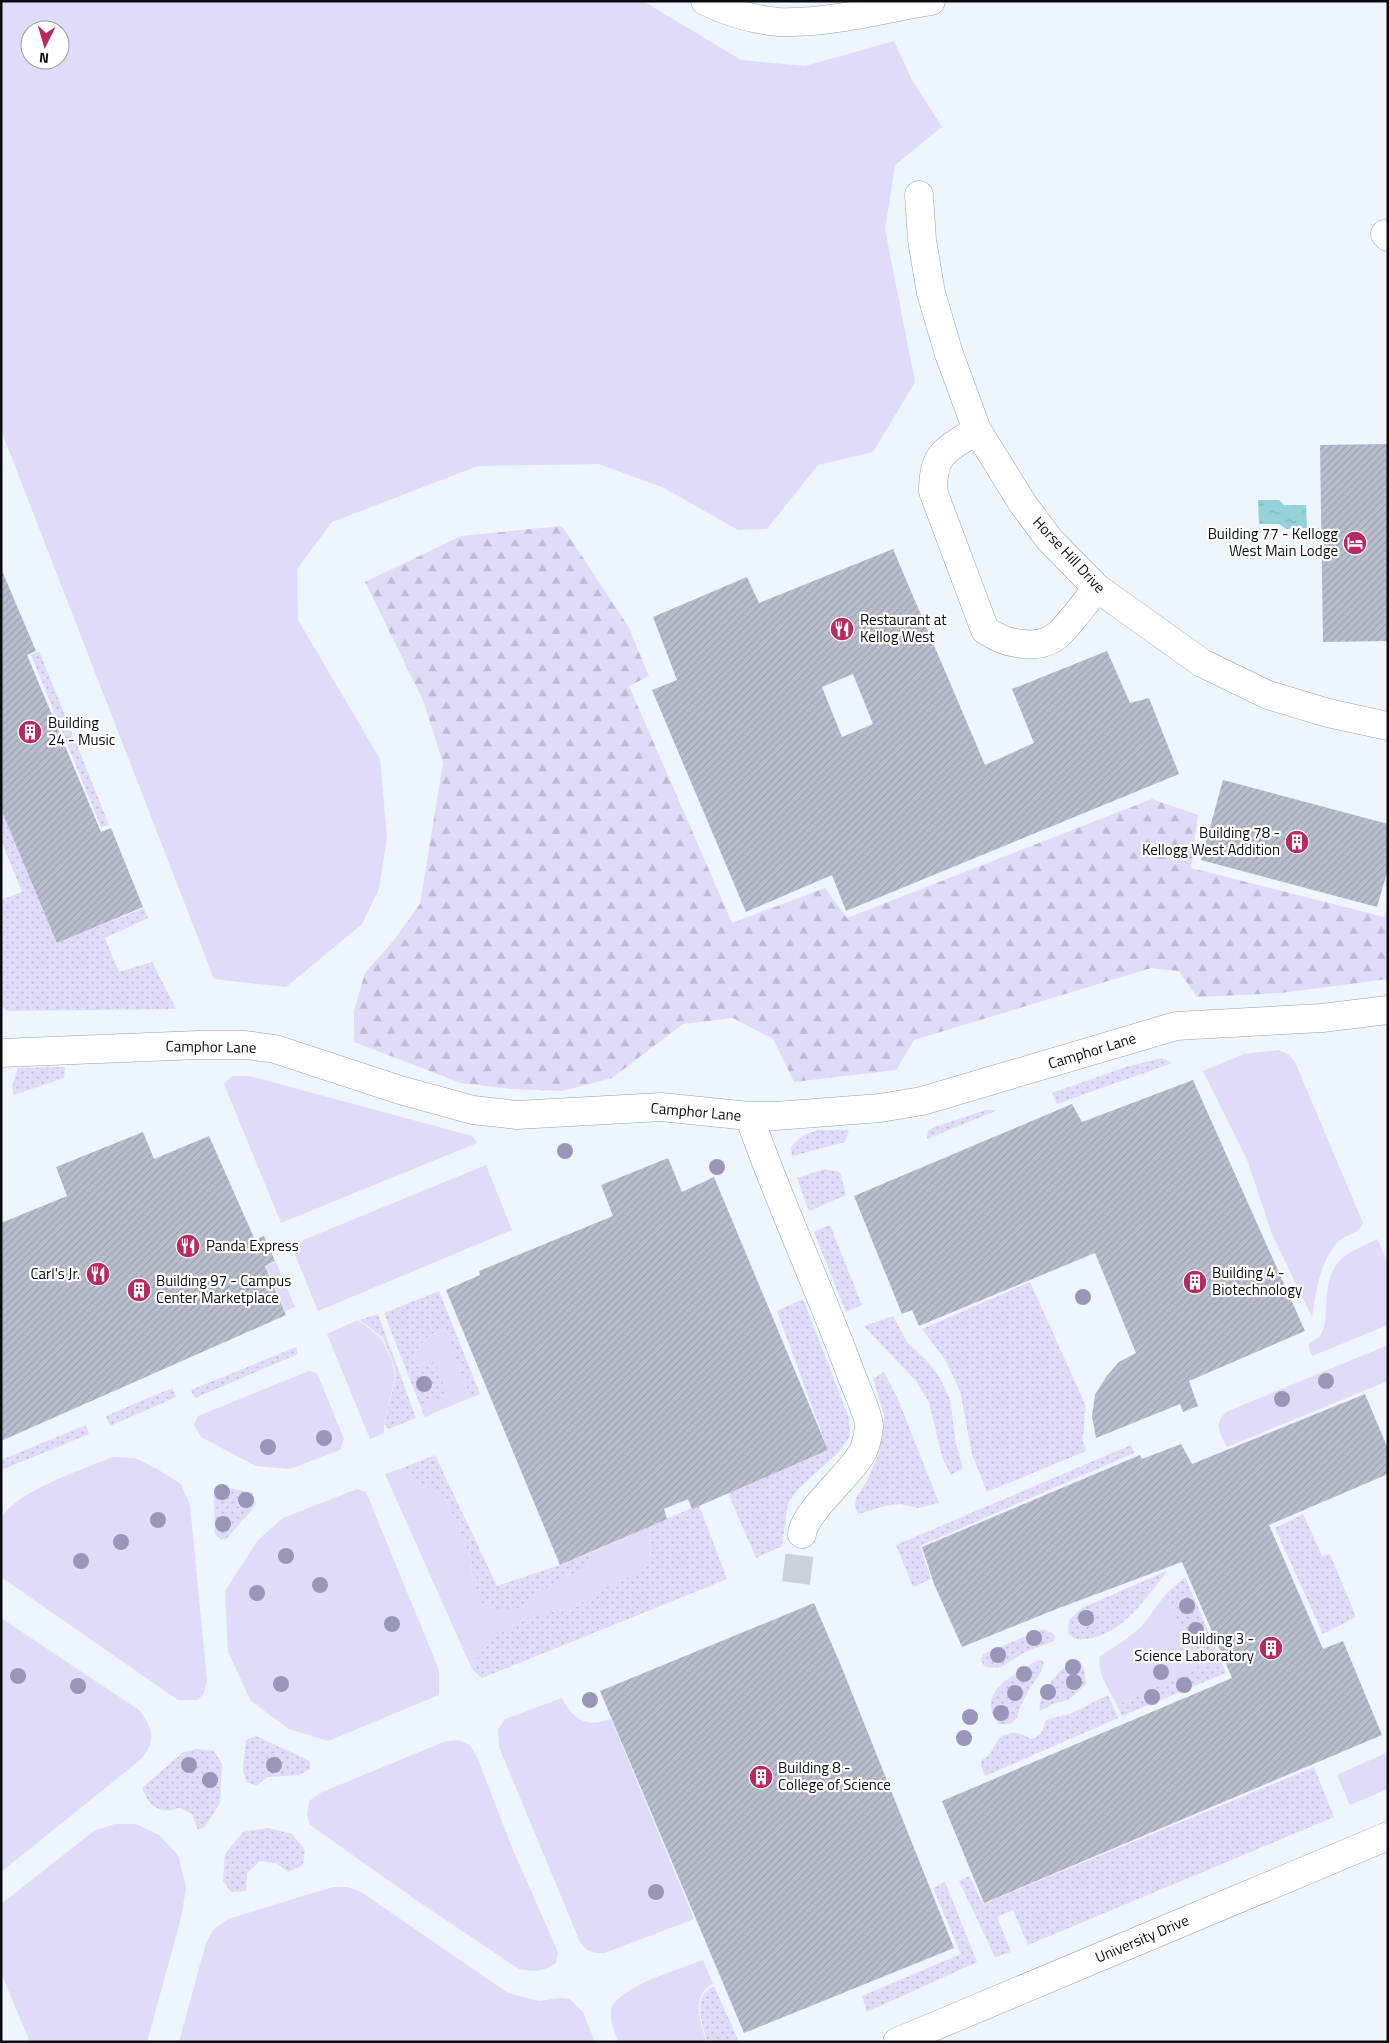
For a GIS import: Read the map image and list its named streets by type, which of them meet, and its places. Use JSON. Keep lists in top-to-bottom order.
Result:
{
  "streets": {
    "street": ["Horse Hill Drive", "Camphor Lane", "University Drive"]
  },
  "places": {
    "hotel": ["Building 77 - Kellogg West Main Lodge"],
    "restaurant": ["Restaurant at Kellog West", "Panda Express", "Carl's Jr."],
    "building": [
      "Building 24 - Music",
      "Building 78 - Kellogg West Addition",
      "Building 4 - Biotechnology",
      "Building 97 - Campus Center Marketplace",
      "Building 3 - Science Laboratory",
      "Building 8 - College of Science"
    ]
  },
  "north": "bottom"
}
